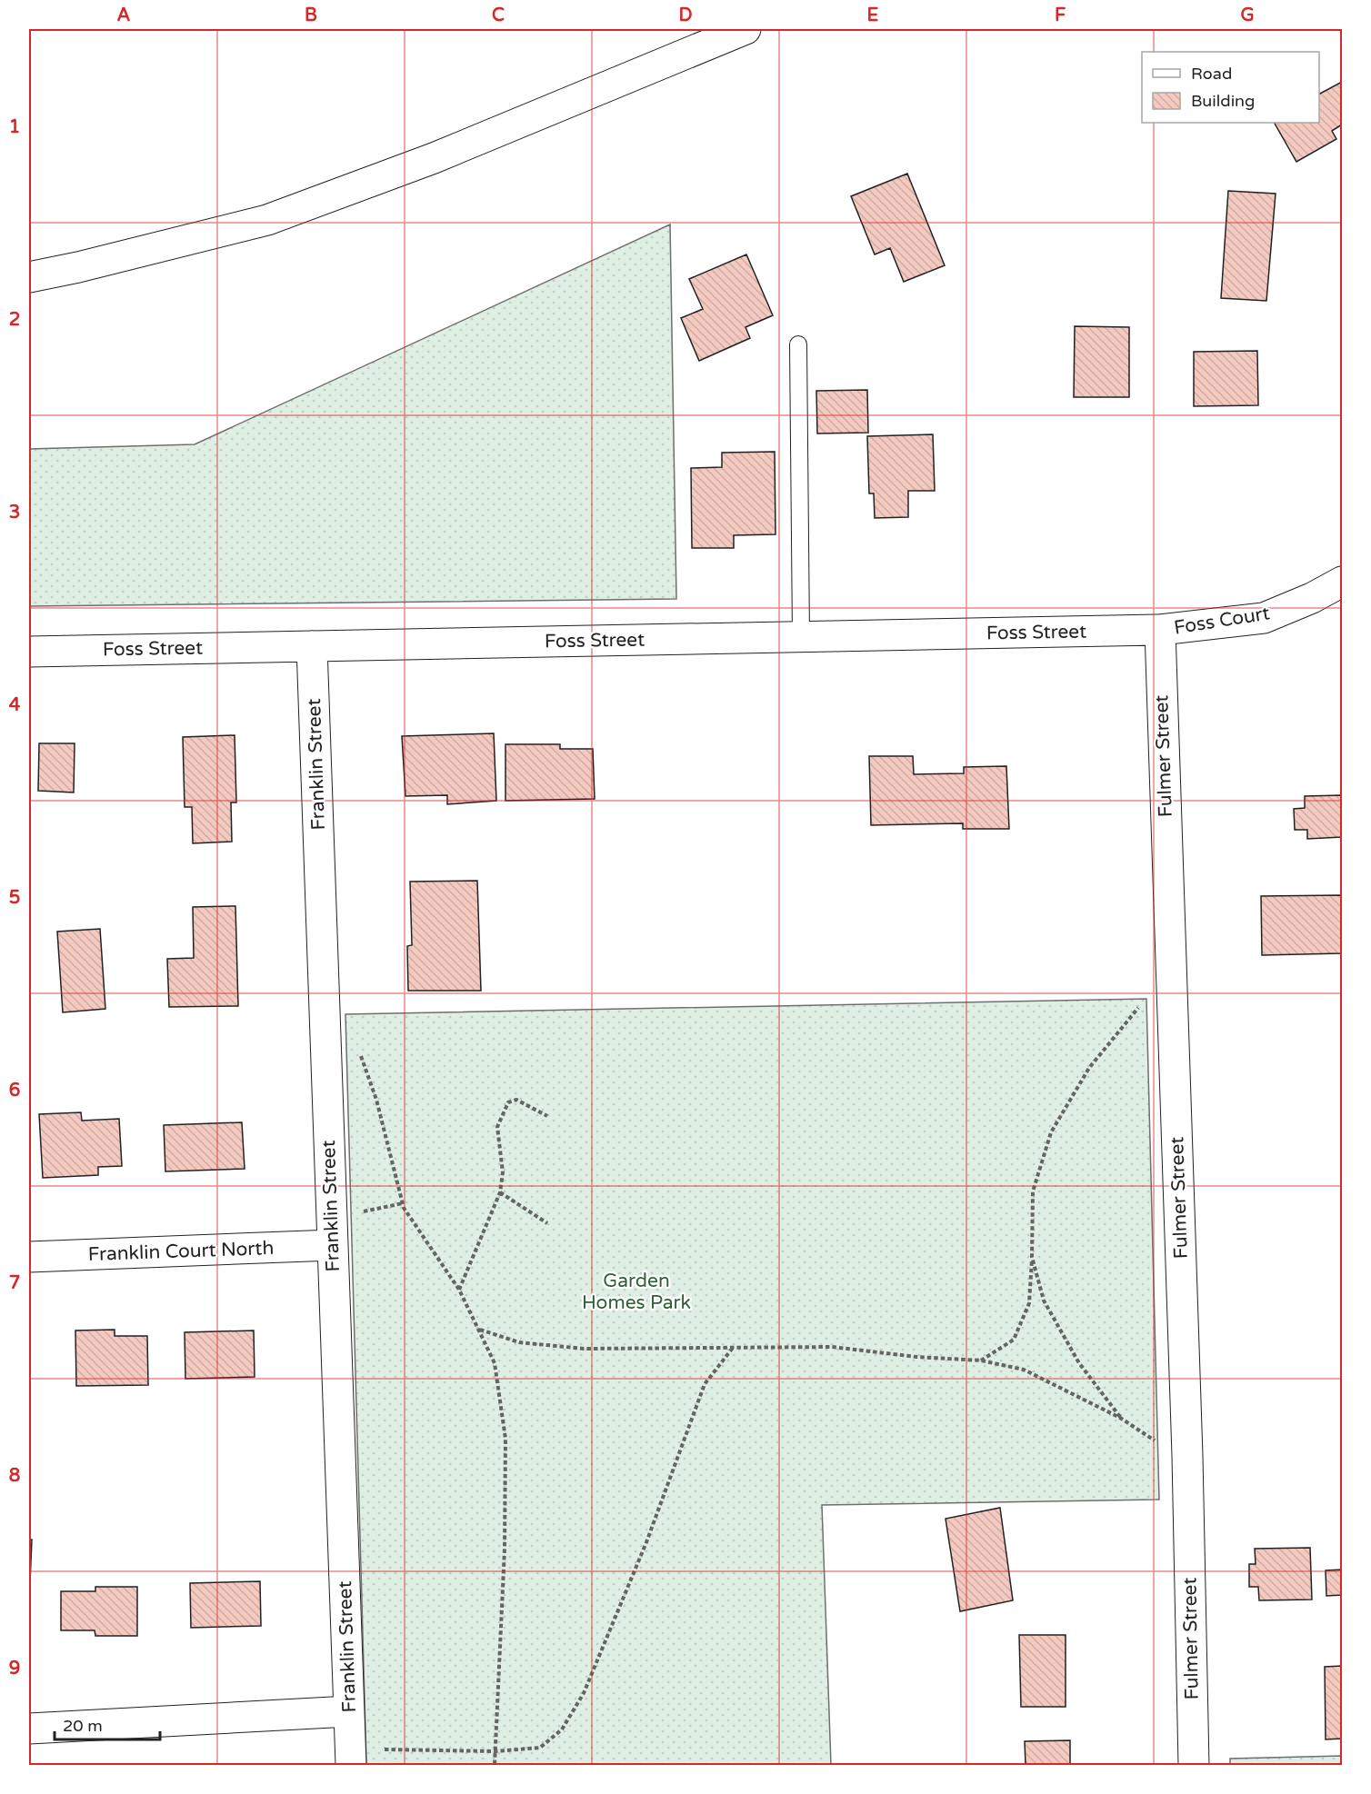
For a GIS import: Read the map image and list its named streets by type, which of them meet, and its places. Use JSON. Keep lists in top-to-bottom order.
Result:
{
  "streets": {
    "main road": [
      "Foss Court",
      "Foss Street",
      "Fulmer Street",
      "Franklin Street",
      "Franklin Court North"
    ]
  },
  "crossings": [
    ["Foss Court", "Foss Street"],
    ["Foss Court", "Fulmer Street"],
    ["Foss Street", "Fulmer Street"],
    ["Foss Street", "Franklin Street"],
    ["Franklin Street", "Franklin Court North"]
  ],
  "parks": ["Garden Homes Park"],
  "legend": ["Road", "Building"],
  "scale_bar": "20 m",
  "grid": {
    "columns": [
      "A",
      "B",
      "C",
      "D",
      "E",
      "F",
      "G"
    ],
    "rows": [
      "1",
      "2",
      "3",
      "4",
      "5",
      "6",
      "7",
      "8",
      "9"
    ]
  }
}
